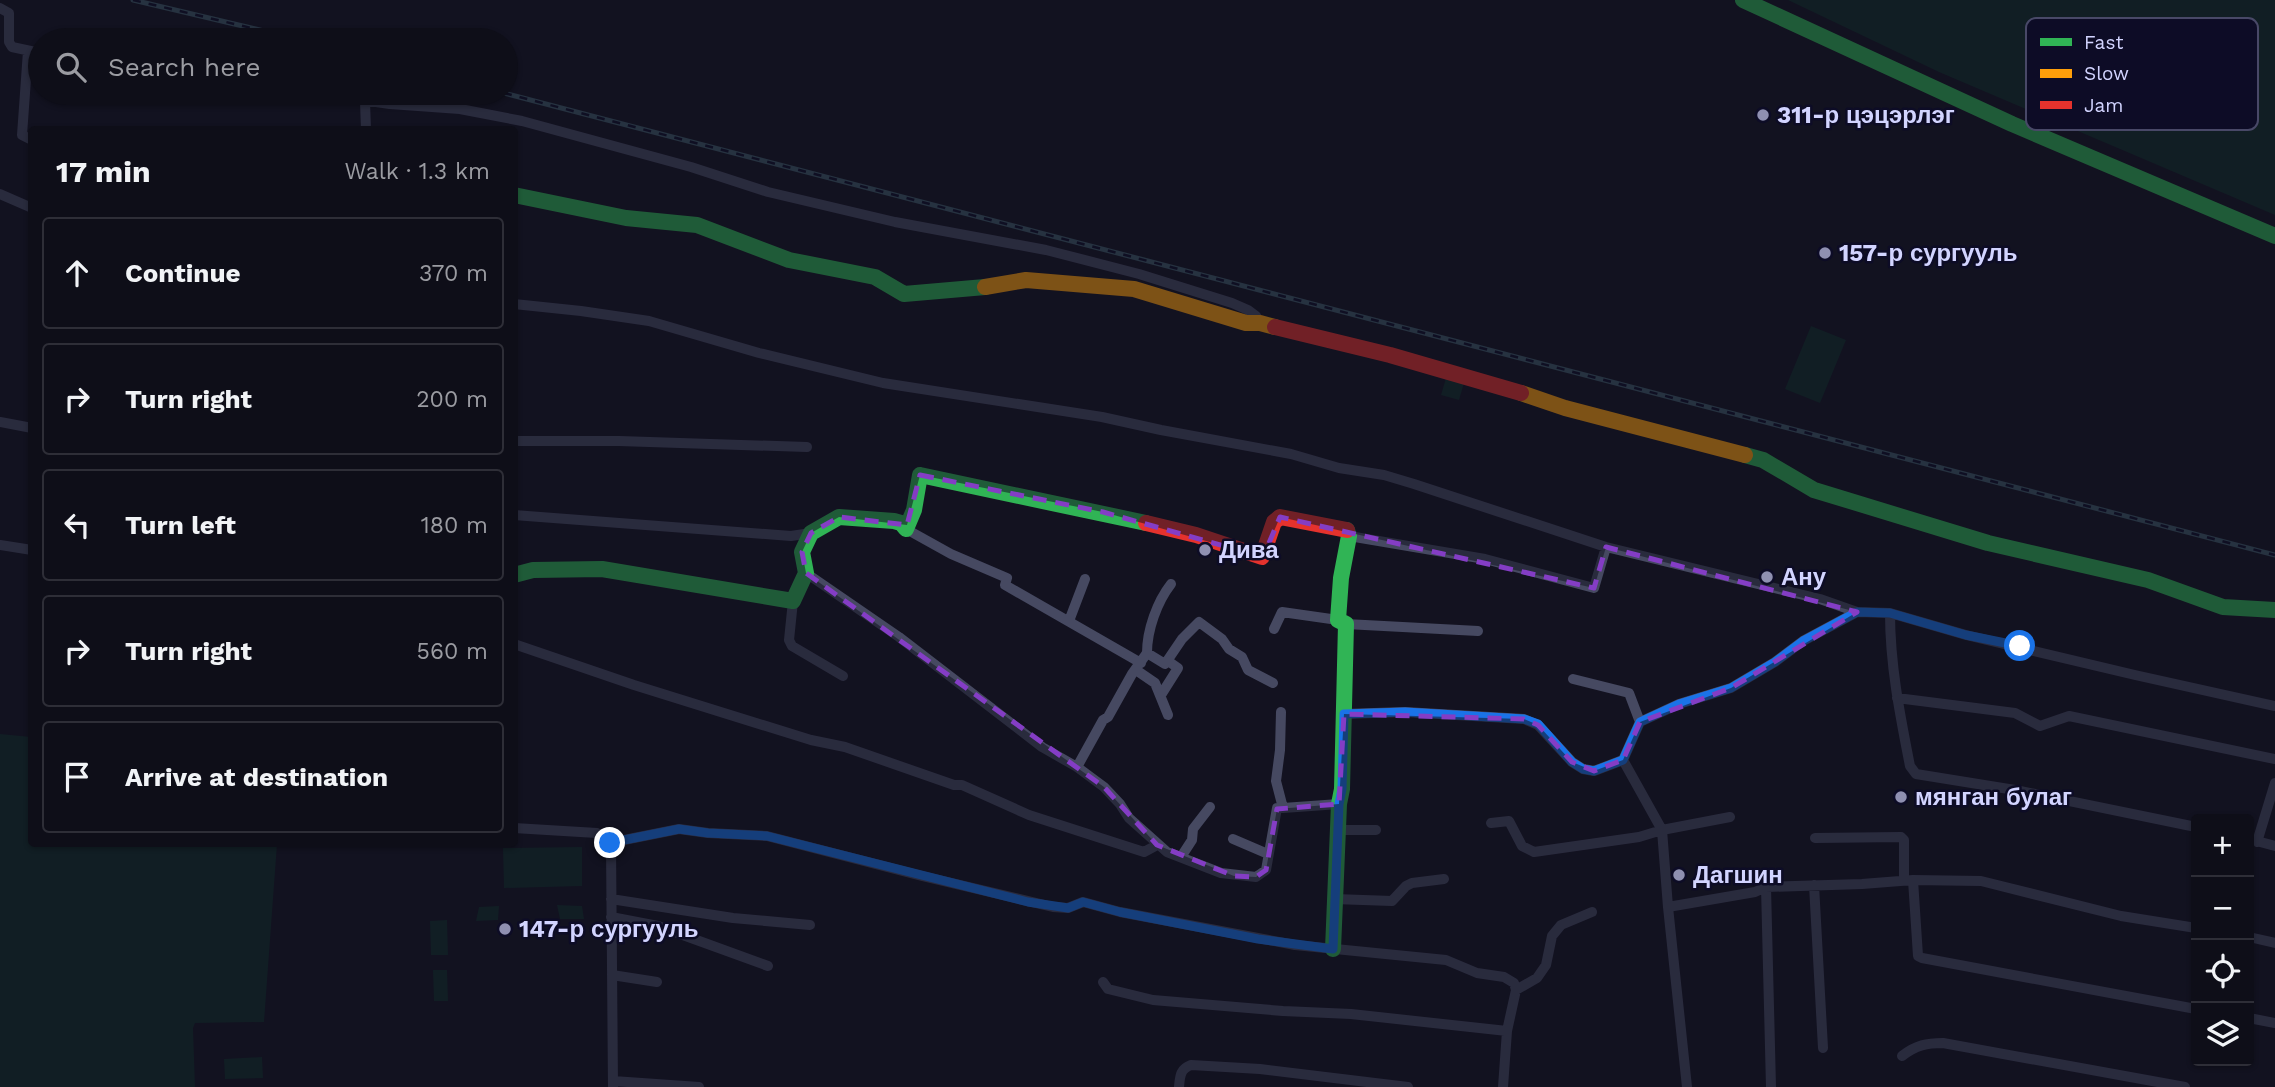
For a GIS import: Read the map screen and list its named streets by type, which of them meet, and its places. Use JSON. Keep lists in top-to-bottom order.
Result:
{
  "places": [
    "311-р цэцэрлэг",
    "157-р сургууль",
    "Дива",
    "Ану",
    "мянган булаг",
    "Дагшин",
    "147-р сургууль"
  ],
  "legend": ["Fast", "Slow", "Jam"],
  "page": {
    "search": "Search here",
    "heading": ["17 min", "Walk · 1.3 km"],
    "list": [
      ["Continue", "370 m"],
      ["Turn right", "200 m"],
      ["Turn left", "180 m"],
      ["Turn right", "560 m"],
      "Arrive at destination"
    ],
    "map_buttons": ["+", "−"]
  }
}
